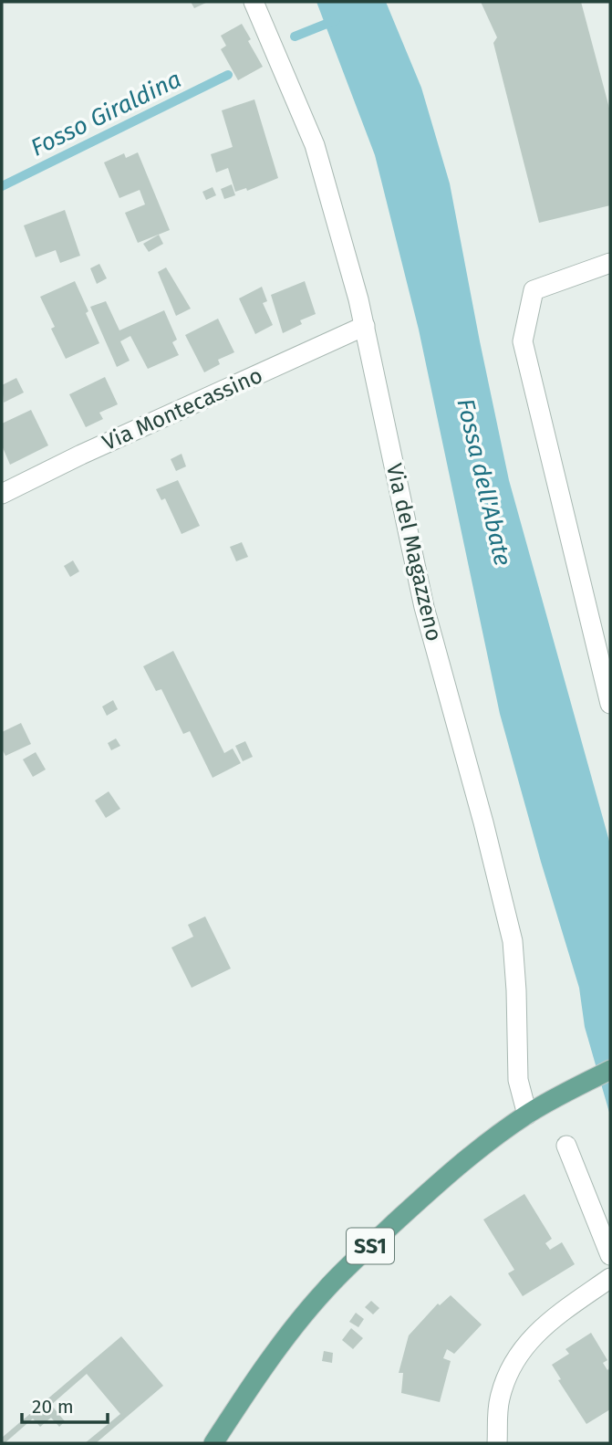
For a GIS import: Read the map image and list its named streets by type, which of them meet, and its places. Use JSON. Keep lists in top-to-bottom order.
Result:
{
  "streets": {
    "main road": ["SS1"],
    "street": ["Via Montecassino", "Via del Magazzeno"]
  },
  "crossings": [
    ["Via Montecassino", "Via del Magazzeno"],
    ["Via del Magazzeno", "SS1"]
  ],
  "water": ["Fosso Giraldina", "Fossa dell'Abate"],
  "scale_bar": "20 m"
}
